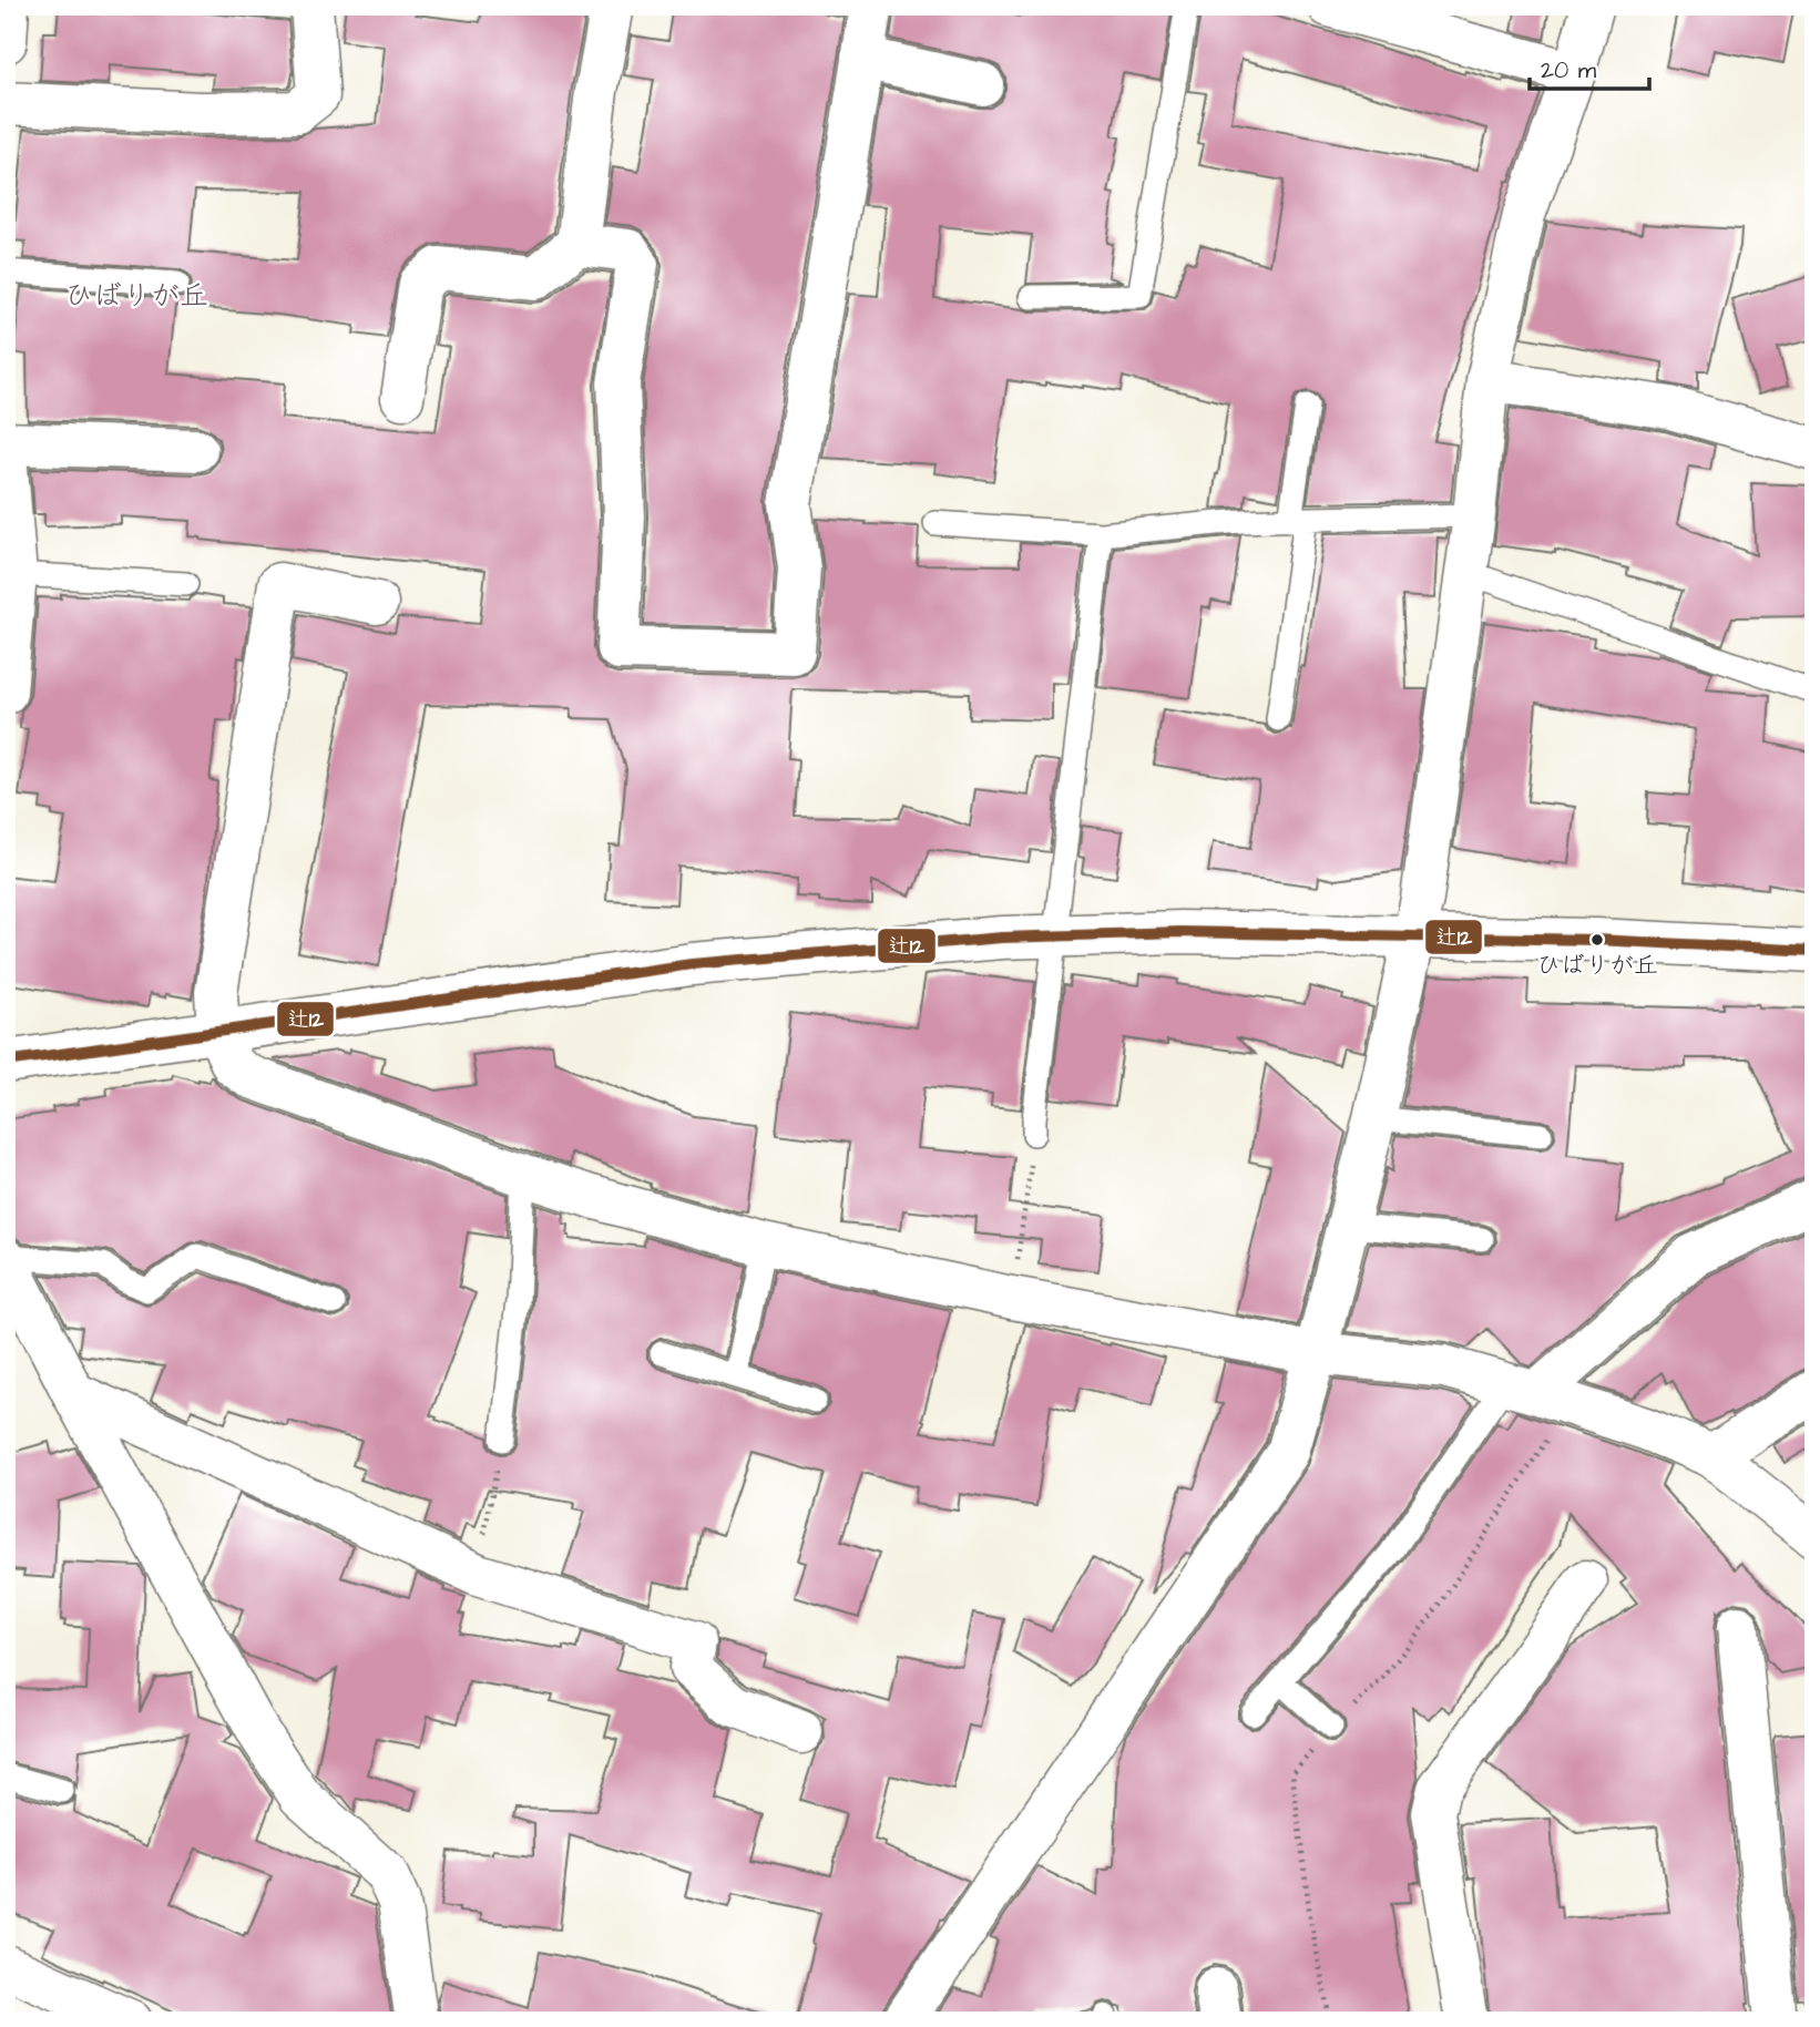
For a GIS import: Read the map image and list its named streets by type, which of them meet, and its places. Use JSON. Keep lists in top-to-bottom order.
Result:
{
  "districts": ["ひばりが丘"],
  "places": ["ひばりが丘"],
  "lines": ["transit line 辻12"],
  "scale_bar": "20 m"
}
